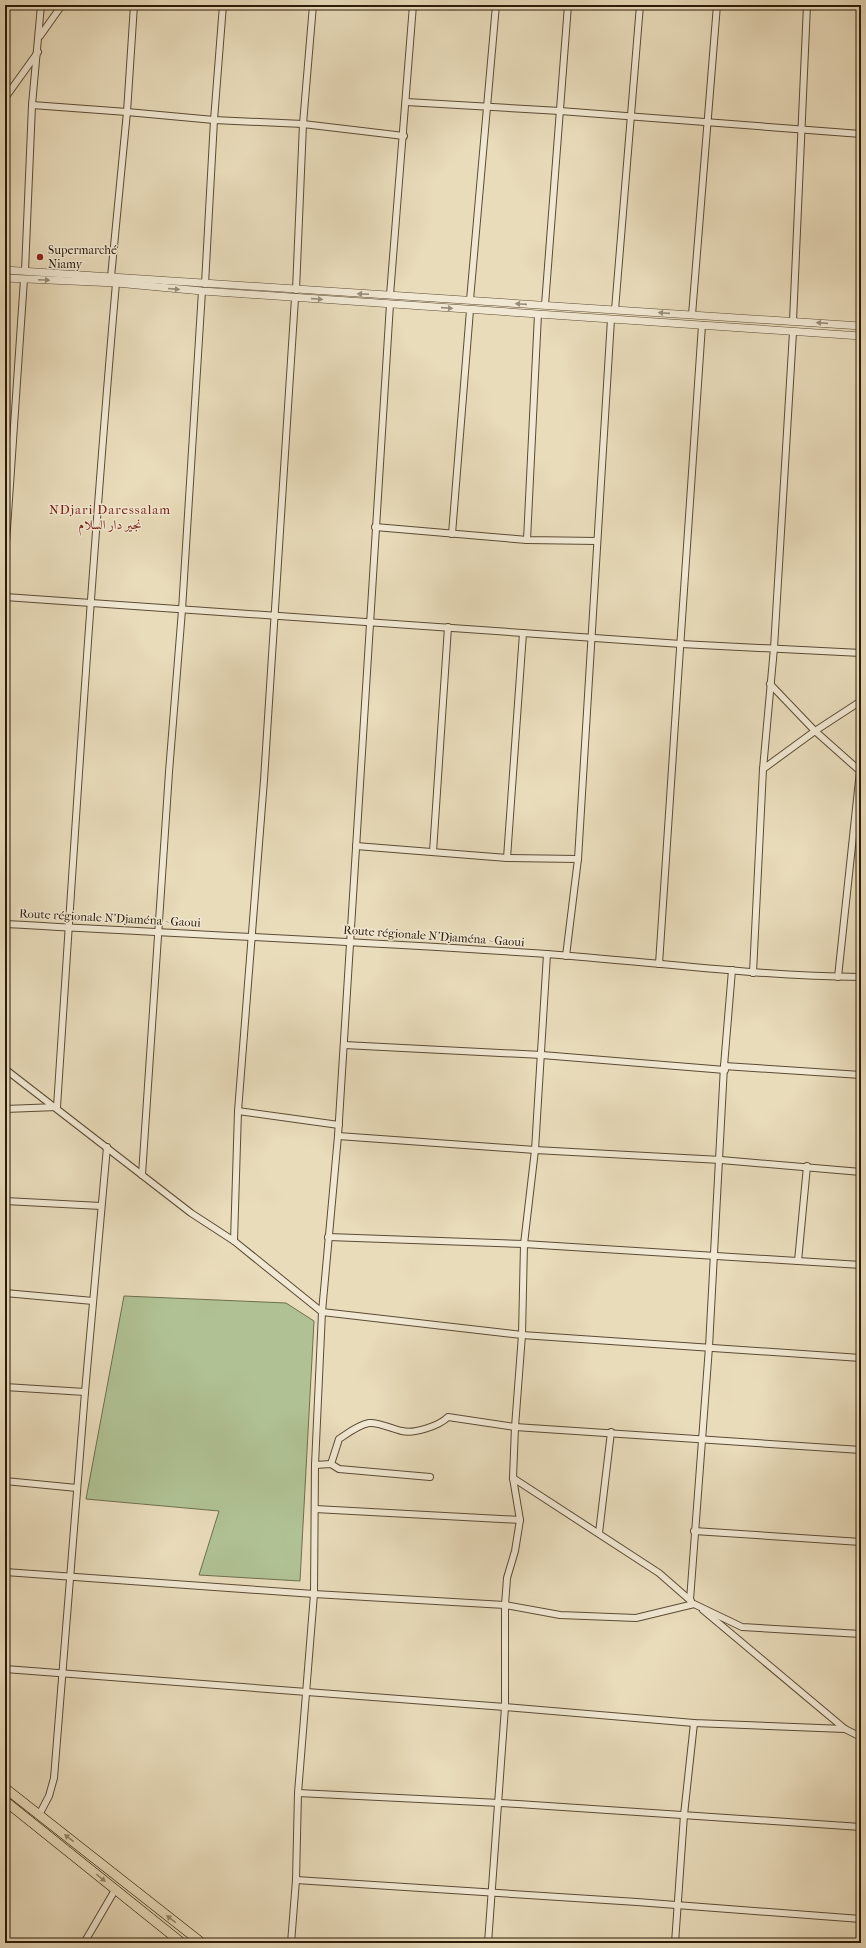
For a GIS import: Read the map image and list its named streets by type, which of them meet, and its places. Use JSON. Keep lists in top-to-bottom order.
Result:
{
  "streets": {
    "street": ["Route régionale N'Djaména - Gaoui"]
  },
  "districts": ["NDjari Daressalam نجير دار السلام"],
  "places": ["Supermarché Niamy"]
}
